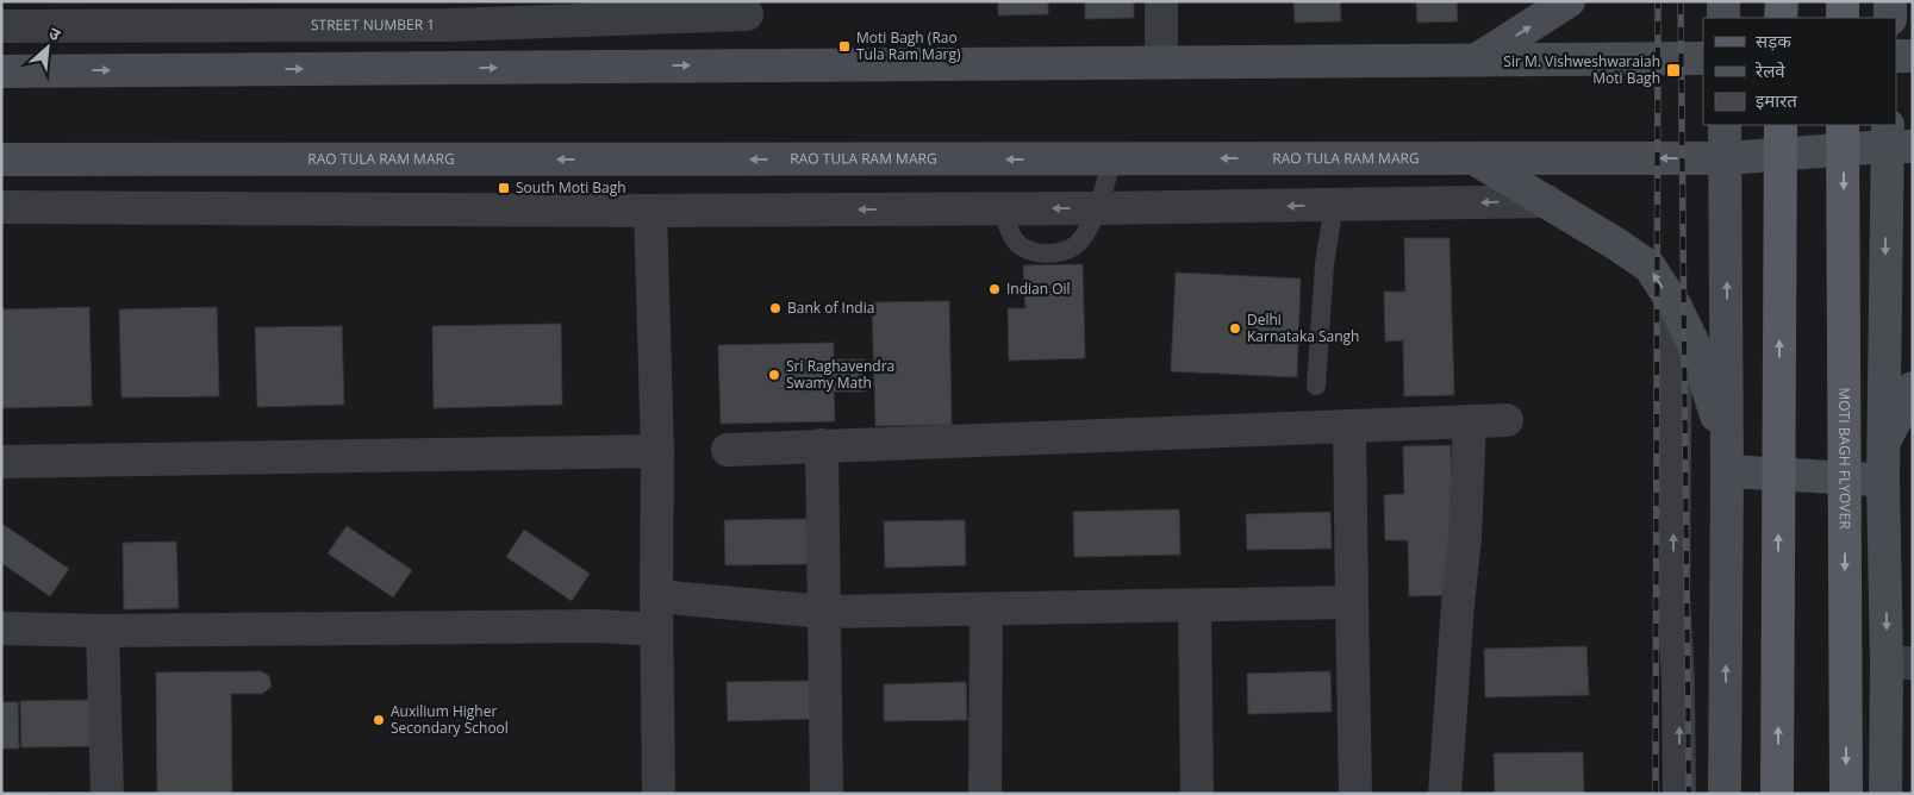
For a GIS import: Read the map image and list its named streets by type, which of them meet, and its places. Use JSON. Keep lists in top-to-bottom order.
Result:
{
  "streets": {
    "main road": ["RAO TULA RAM MARG", "MOTI BAGH FLYOVER"],
    "street": ["STREET NUMBER 1"]
  },
  "places": {
    "transit": ["Moti Bagh (Rao Tula Ram Marg)", "Sir M. Vishweshwaraiah Moti Bagh", "South Moti Bagh"],
    "other": [
      "Indian Oil",
      "Bank of India",
      "Delhi Karnataka Sangh",
      "Sri Raghavendra Swamy Math",
      "Auxilium Higher Secondary School"
    ]
  },
  "legend": ["सड़क", "रेलवे", "इमारत"],
  "north": "top right"
}
